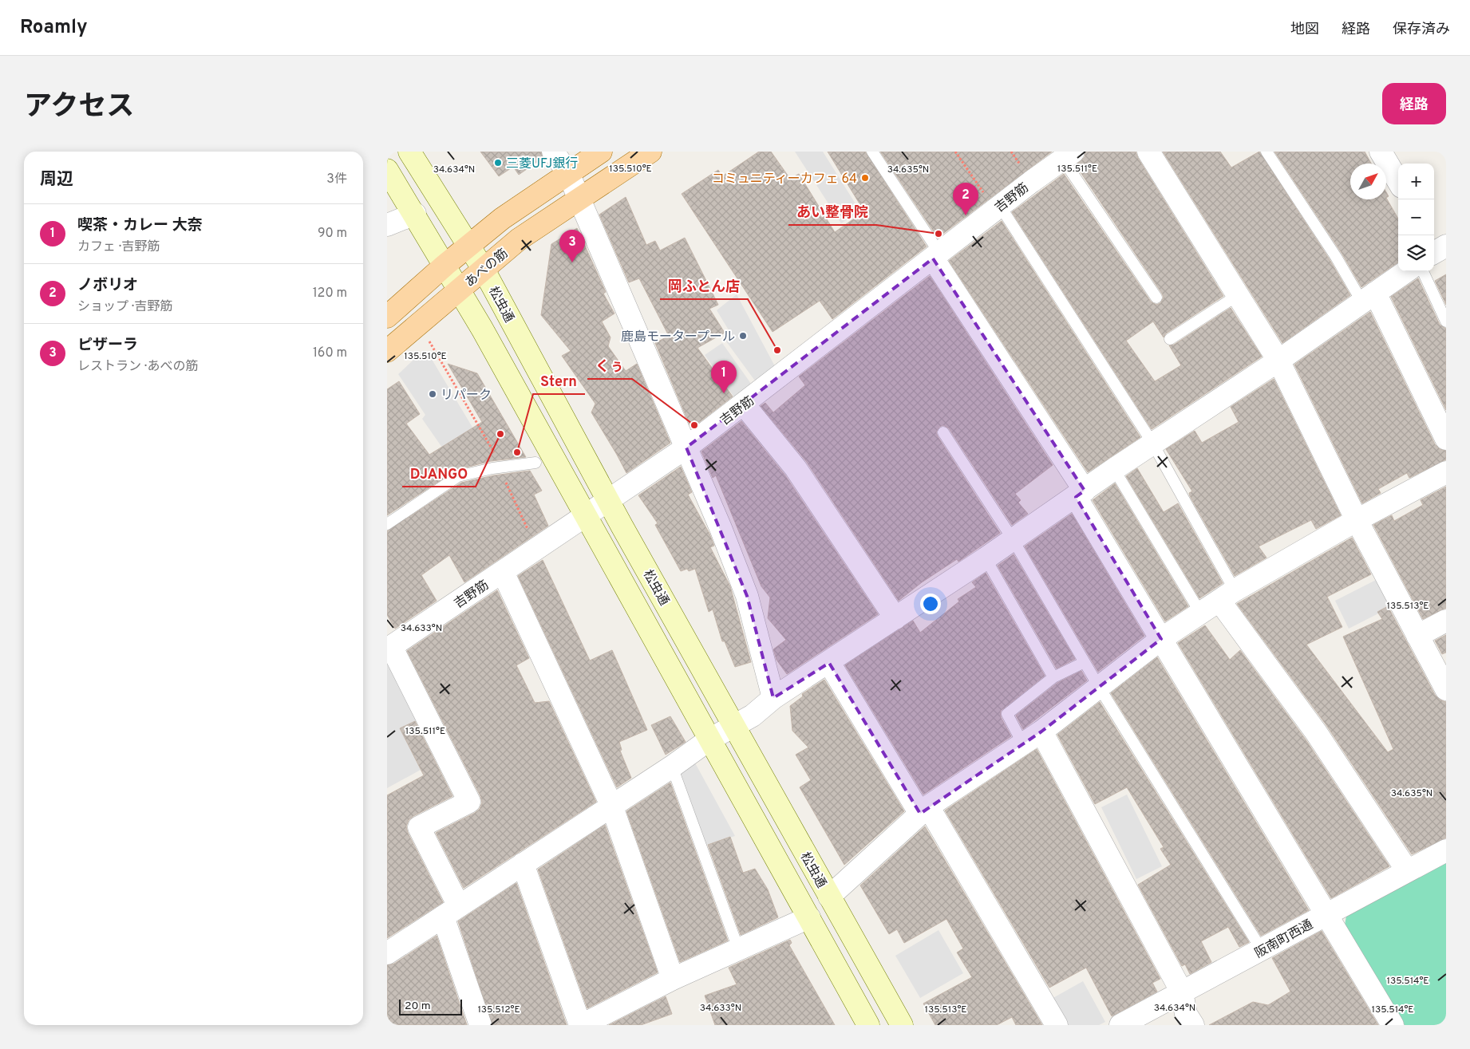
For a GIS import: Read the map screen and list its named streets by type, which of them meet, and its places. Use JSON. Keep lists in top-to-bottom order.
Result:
{
  "streets": {
    "main road": ["あべの筋"],
    "street": ["吉野筋", "松虫通", "阪南町西通"]
  },
  "crossings": [
    ["吉野筋", "松虫通"],
    ["あべの筋", "松虫通"]
  ],
  "places": [
    "三菱UFJ銀行",
    "コミュニティーカフェ 64",
    "あい整骨院",
    "鹿島モータープール",
    "岡ふとん店",
    "リパーク",
    "くぅ",
    "DJANGO",
    "Stern"
  ],
  "scale_bar": "20 m",
  "north": "top right",
  "page": {
    "header": "Roamly",
    "nav": ["地図", "経路", "保存済み"],
    "title": "アクセス",
    "buttons": "経路",
    "heading": ["周辺", "3件"],
    "map_buttons": ["+", "−"],
    "pins": ["2", "3", "1"],
    "list": [
      {
        "mark": "1",
        "name": "喫茶・カレー 大奈",
        "note": "カフェ · 吉野筋",
        "value": "90 m"
      },
      {
        "mark": "2",
        "name": "ノボリオ",
        "note": "ショップ · 吉野筋",
        "value": "120 m"
      },
      {
        "mark": "3",
        "name": "ピザーラ",
        "note": "レストラン · あべの筋",
        "value": "160 m"
      }
    ],
    "scale": "20 m"
  },
  "coordinates": [
    "135.511°E",
    "135.510°E",
    "34.634°N",
    "34.635°N",
    "135.513°E",
    "34.633°N",
    "135.514°E",
    "135.512°E"
  ]
}
